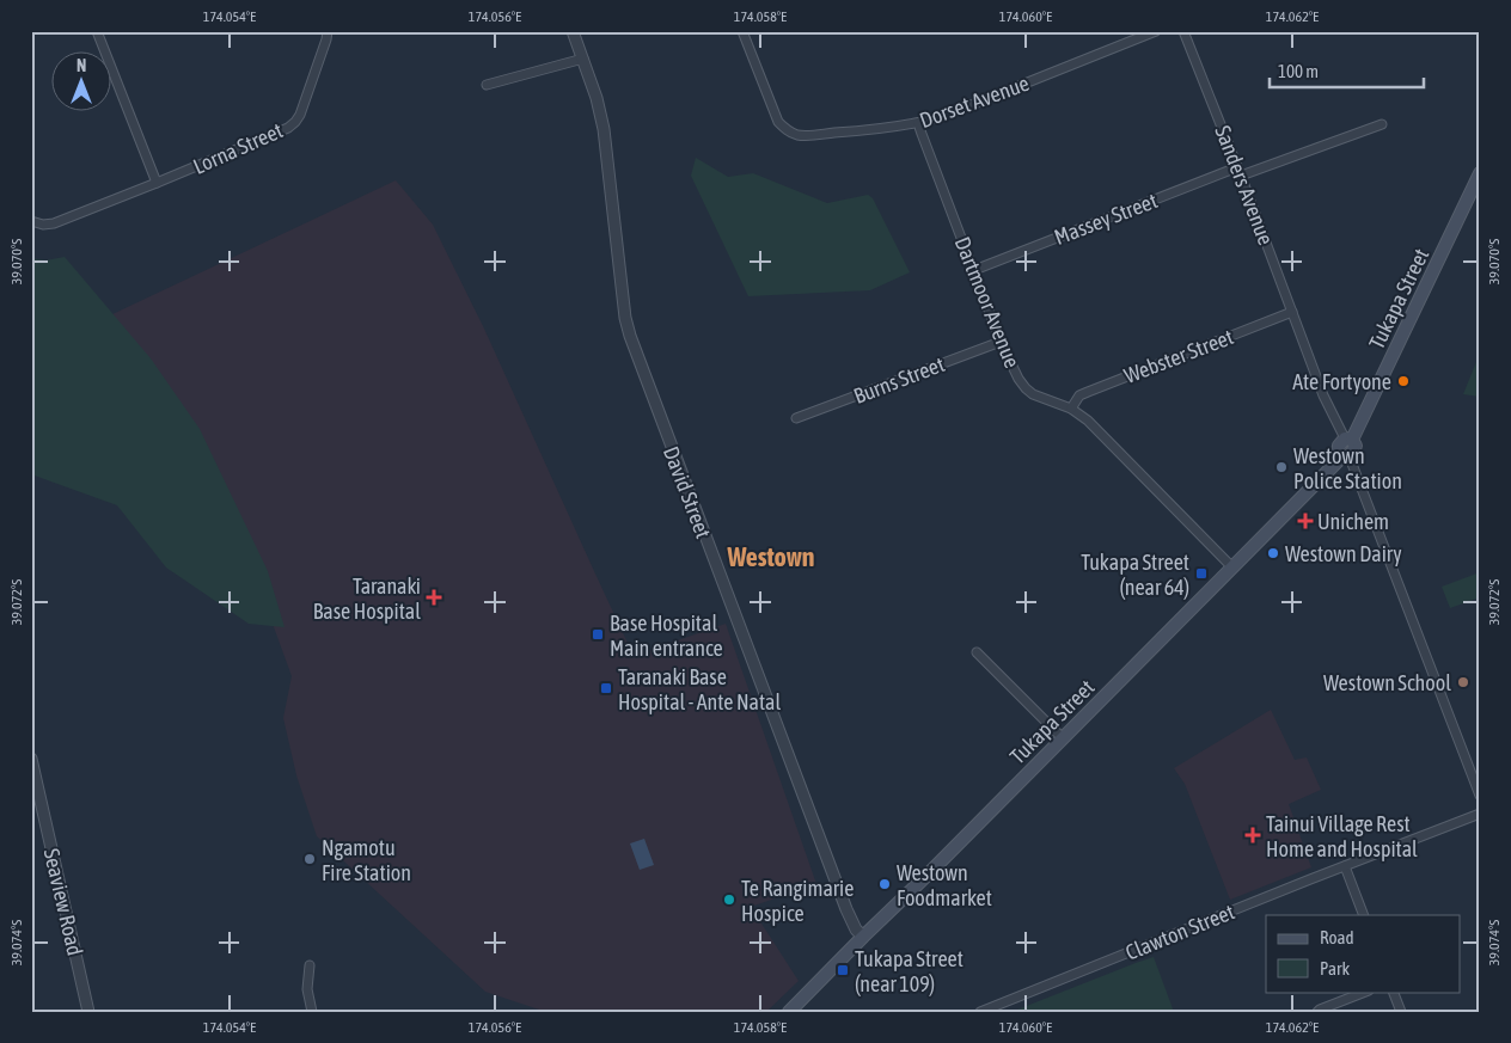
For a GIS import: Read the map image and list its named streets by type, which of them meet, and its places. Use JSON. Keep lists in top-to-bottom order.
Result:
{
  "streets": {
    "main road": ["Tukapa Street"],
    "street": [
      "Dorset Avenue",
      "Lorna Street",
      "Sanders Avenue",
      "Massey Street",
      "Dartmoor Avenue",
      "Webster Street",
      "Burns Street",
      "David Street",
      "Seaview Road",
      "Clawton Street"
    ]
  },
  "crossings": [
    ["Dorset Avenue", "Dartmoor Avenue"],
    ["Sanders Avenue", "Massey Street"],
    ["Sanders Avenue", "Tukapa Street"],
    ["Sanders Avenue", "Webster Street"],
    ["Massey Street", "Dartmoor Avenue"],
    ["Tukapa Street", "Dartmoor Avenue"],
    ["Tukapa Street", "David Street"],
    ["Dartmoor Avenue", "Webster Street"],
    ["Dartmoor Avenue", "Burns Street"]
  ],
  "districts": ["Westown"],
  "places": {
    "other": [
      "Ate Fortyone",
      "Westown Police Station",
      "Westown Dairy",
      "Westown School",
      "Ngamotu Fire Station",
      "Westown Foodmarket",
      "Te Rangimarie Hospice"
    ],
    "health": ["Unichem", "Taranaki Base Hospital", "Tainui Village Rest Home and Hospital"],
    "transit": [
      "Tukapa Street (near 64)",
      "Base Hospital Main entrance",
      "Taranaki Base Hospital - Ante Natal",
      "Tukapa Street (near 109)"
    ]
  },
  "legend": ["Road", "Park"],
  "scale_bar": "100 m",
  "north": "top",
  "coordinates": [
    "174.054°E",
    "174.056°E",
    "174.058°E",
    "174.060°E",
    "174.062°E",
    "39.070°S",
    "39.072°S",
    "39.074°S"
  ]
}
